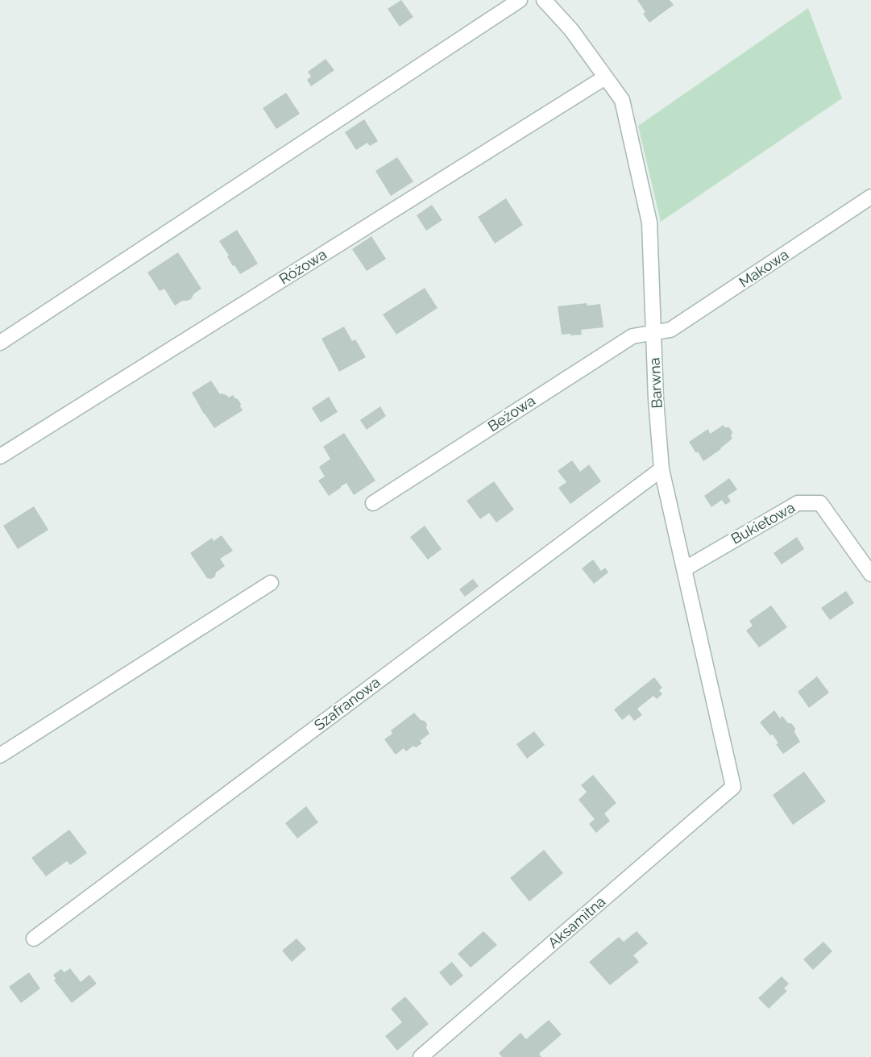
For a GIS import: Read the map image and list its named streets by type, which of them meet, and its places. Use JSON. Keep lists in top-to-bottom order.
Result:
{
  "streets": {
    "street": [
      "Różowa",
      "Makowa",
      "Barwna",
      "Beżowa",
      "Bukietowa",
      "Szafranowa",
      "Aksamitna"
    ]
  },
  "crossings": [
    ["Różowa", "Barwna"],
    ["Makowa", "Barwna"],
    ["Makowa", "Beżowa"],
    ["Barwna", "Beżowa"],
    ["Barwna", "Bukietowa"],
    ["Barwna", "Szafranowa"],
    ["Barwna", "Aksamitna"]
  ]
}
